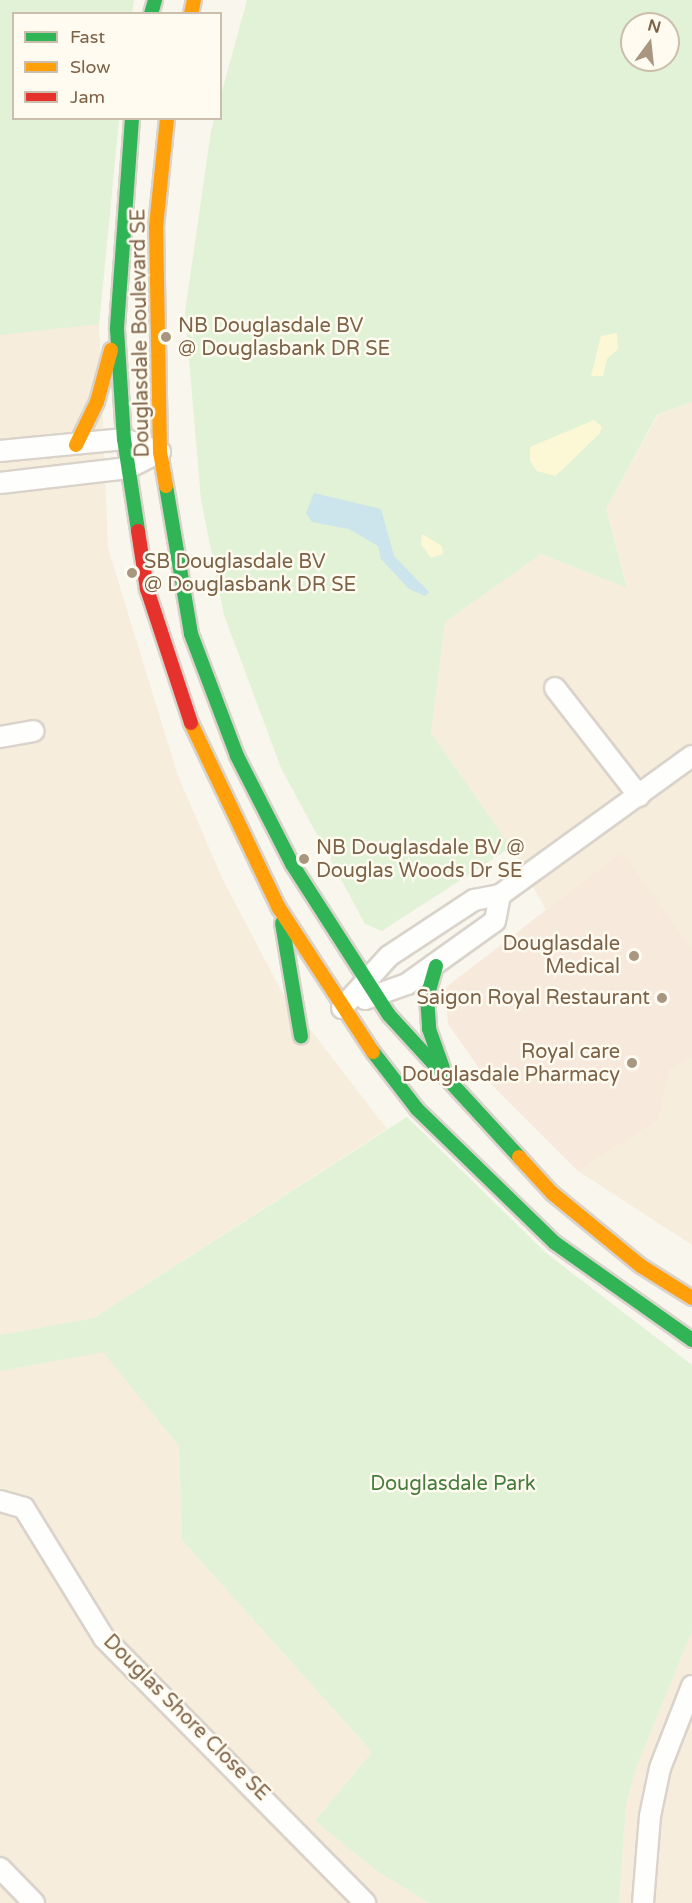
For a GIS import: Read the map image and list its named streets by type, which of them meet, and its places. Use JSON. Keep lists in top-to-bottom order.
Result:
{
  "streets": {
    "street": ["Douglasdale Boulevard SE", "Douglas Shore Close SE"]
  },
  "parks": ["Douglasdale Park"],
  "places": [
    "NB Douglasdale BV @ Douglasbank DR SE",
    "SB Douglasdale BV @ Douglasbank DR SE",
    "NB Douglasdale BV @ Douglas Woods Dr SE",
    "Douglasdale Medical",
    "Saigon Royal Restaurant",
    "Royal care Douglasdale Pharmacy"
  ],
  "legend": ["Fast", "Slow", "Jam"],
  "north": "top"
}
